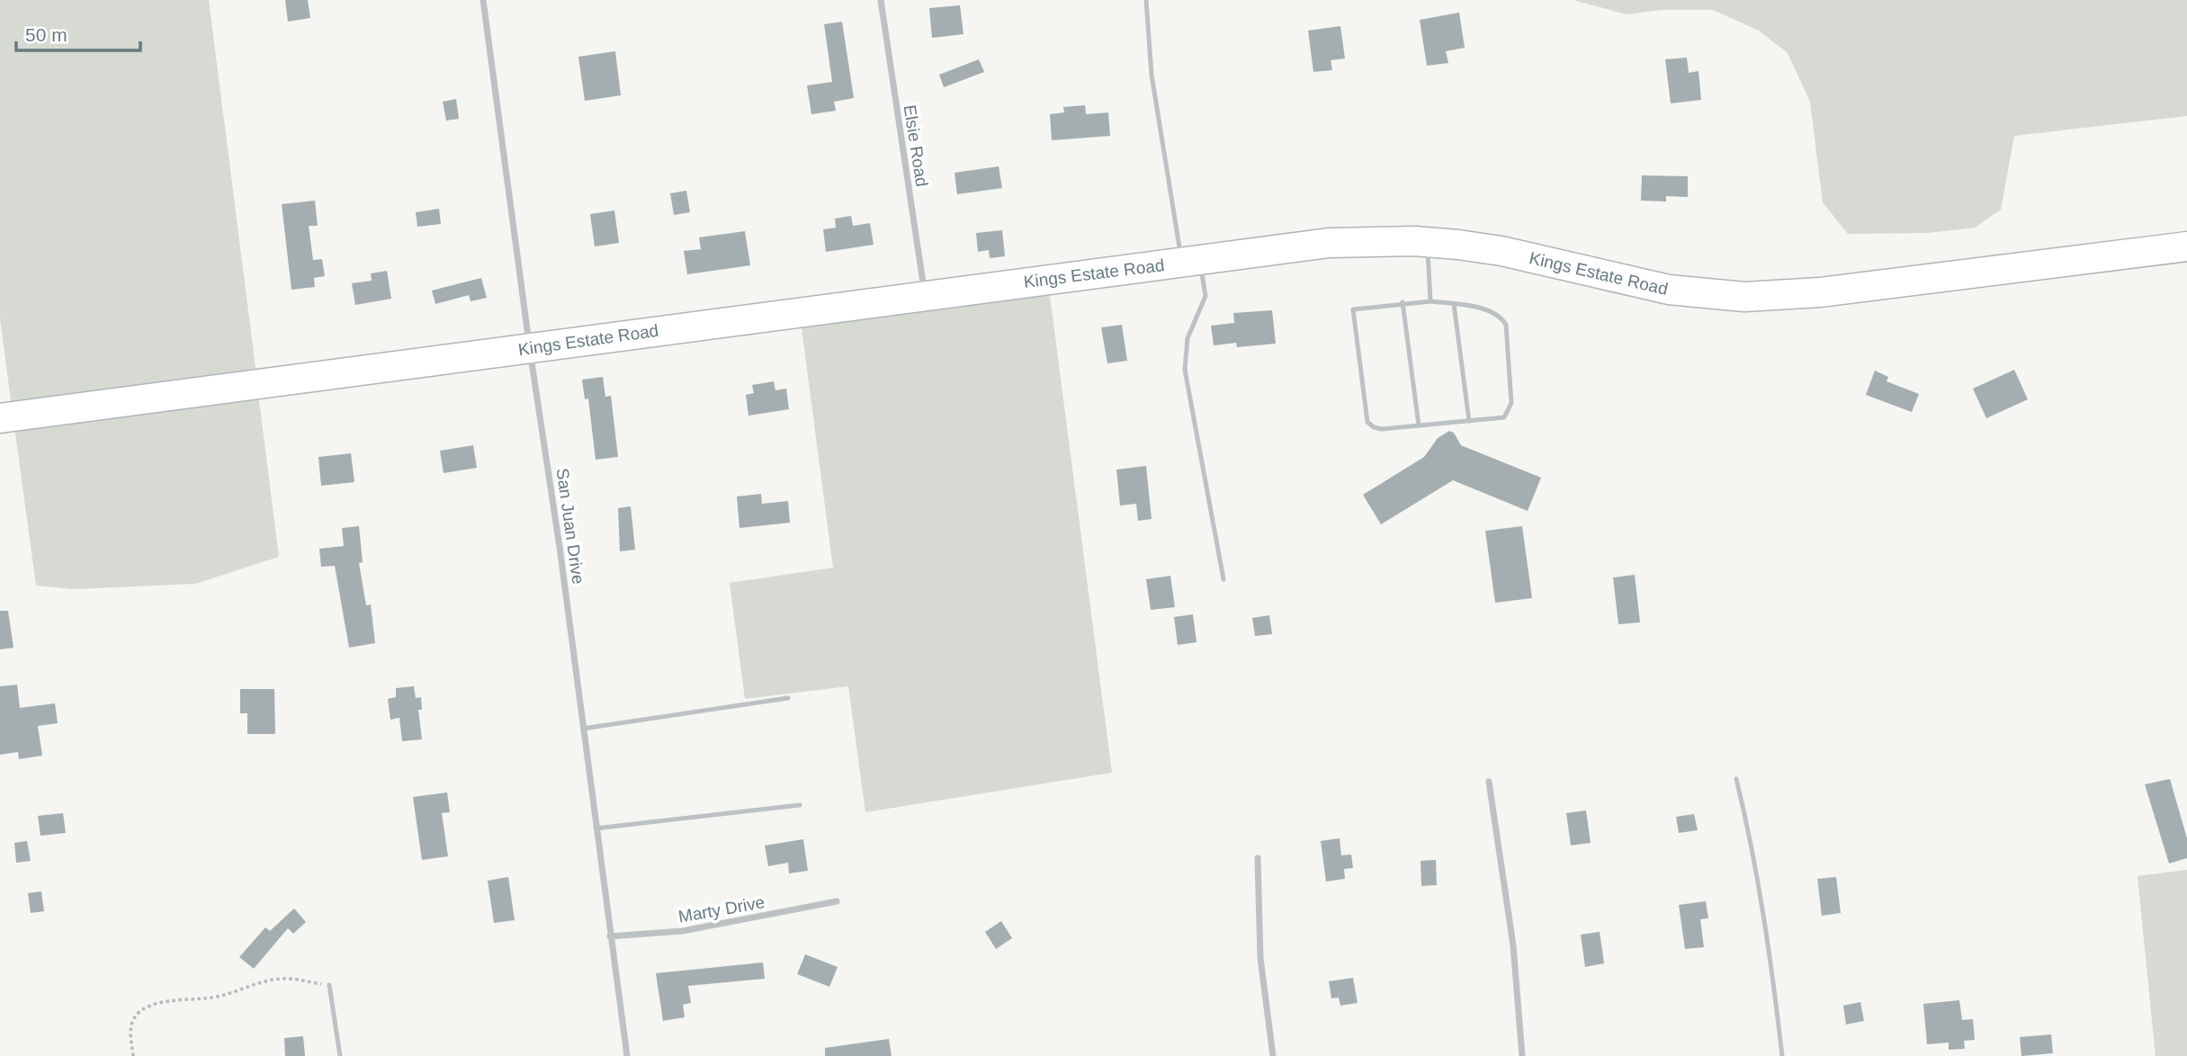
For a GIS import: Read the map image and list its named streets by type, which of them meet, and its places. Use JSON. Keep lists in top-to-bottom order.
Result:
{
  "streets": {
    "street": [
      "Elsie Road",
      "Kings Estate Road",
      "San Juan Drive",
      "Marty Drive"
    ]
  },
  "crossings": [
    ["Elsie Road", "Kings Estate Road"],
    ["Kings Estate Road", "San Juan Drive"],
    ["San Juan Drive", "Marty Drive"]
  ],
  "scale_bar": "50 m"
}
